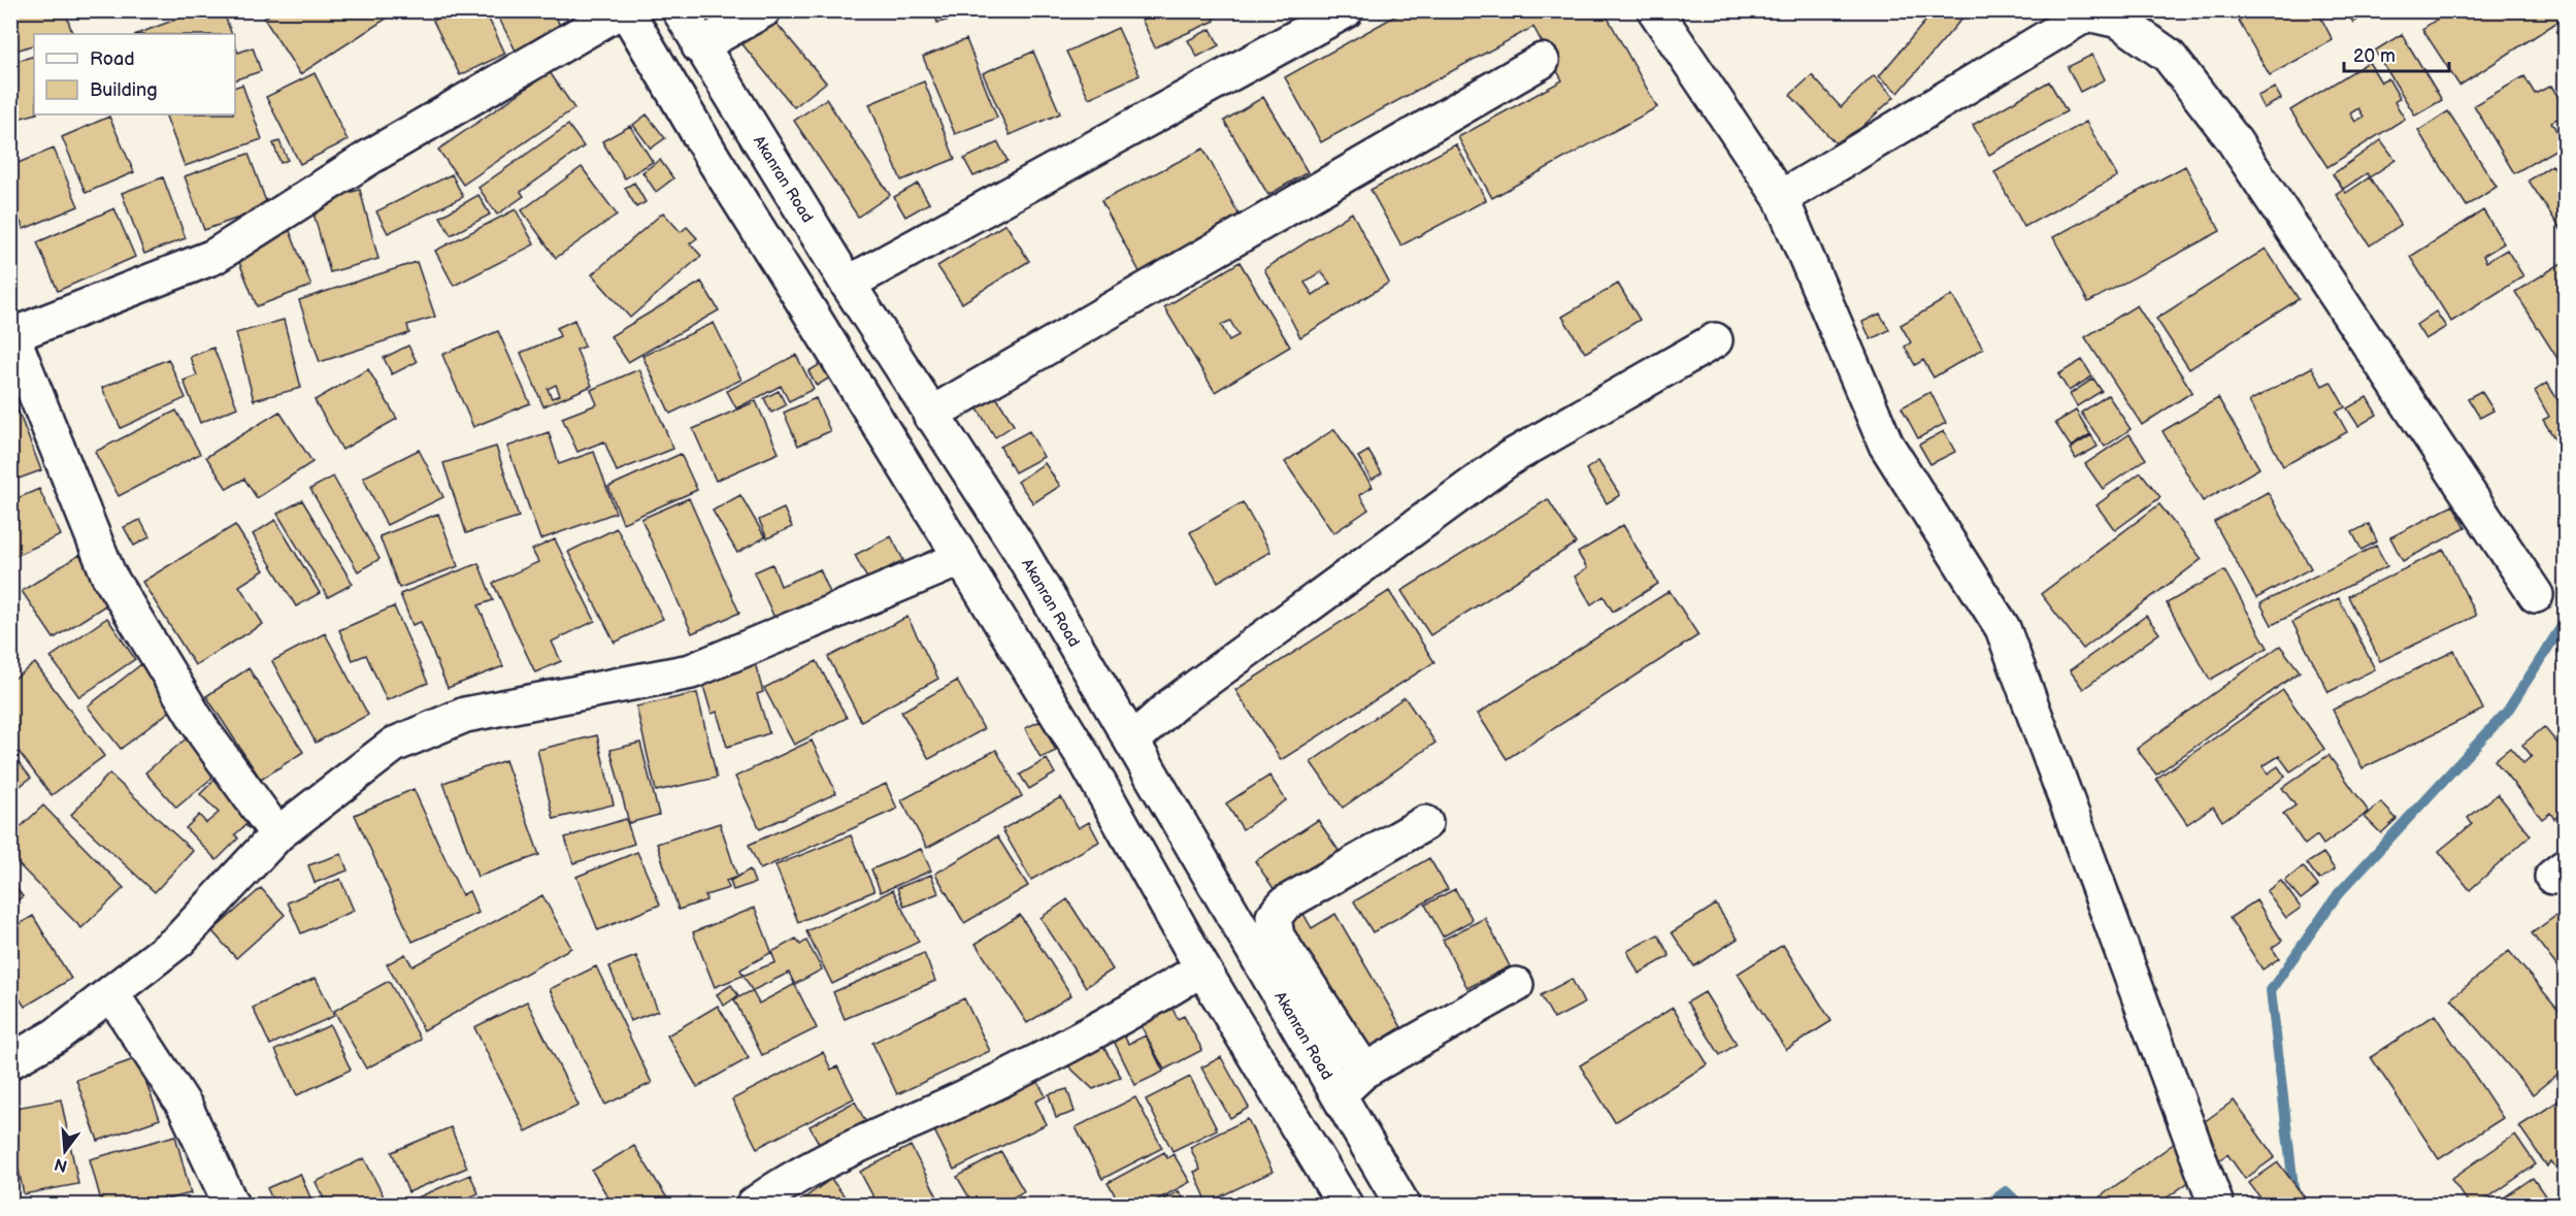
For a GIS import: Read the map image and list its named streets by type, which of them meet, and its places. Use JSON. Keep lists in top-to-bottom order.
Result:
{
  "streets": {
    "street": ["Akanran Road"]
  },
  "legend": ["Road", "Building"],
  "scale_bar": "20 m",
  "north": "bottom"
}
